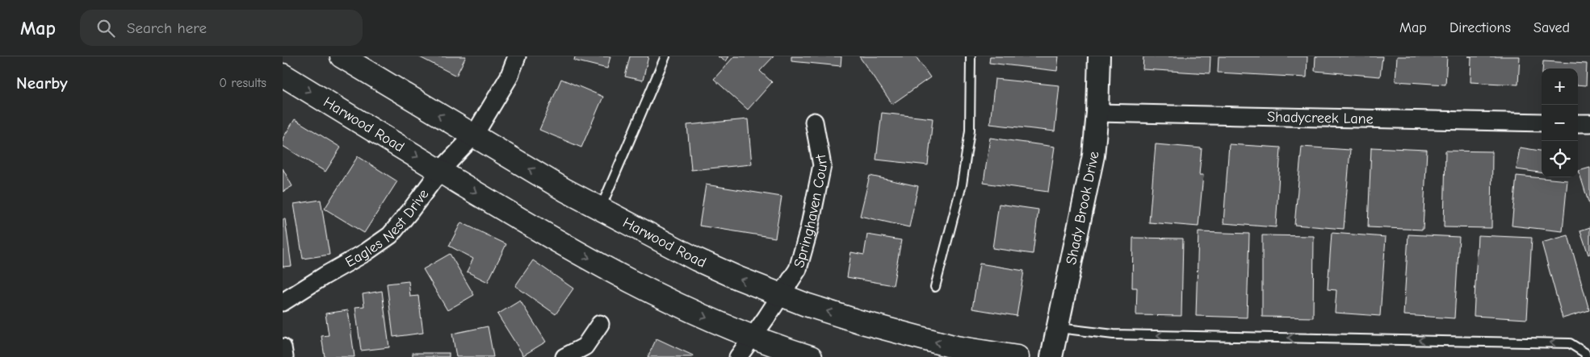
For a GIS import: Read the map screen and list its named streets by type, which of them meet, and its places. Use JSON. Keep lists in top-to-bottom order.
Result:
{
  "streets": {
    "main road": ["Harwood Road"],
    "street": [
      "Shadycreek Lane",
      "Shady Brook Drive",
      "Springhaven Court",
      "Eagles Nest Drive"
    ]
  },
  "crossings": [
    ["Shadycreek Lane", "Shady Brook Drive"],
    ["Harwood Road", "Springhaven Court"],
    ["Harwood Road", "Eagles Nest Drive"]
  ],
  "page": {
    "header": "Map",
    "search": "Search here",
    "nav": ["Map", "Directions", "Saved"],
    "heading": ["Nearby", "0 results"],
    "map_buttons": ["+", "−"]
  }
}
